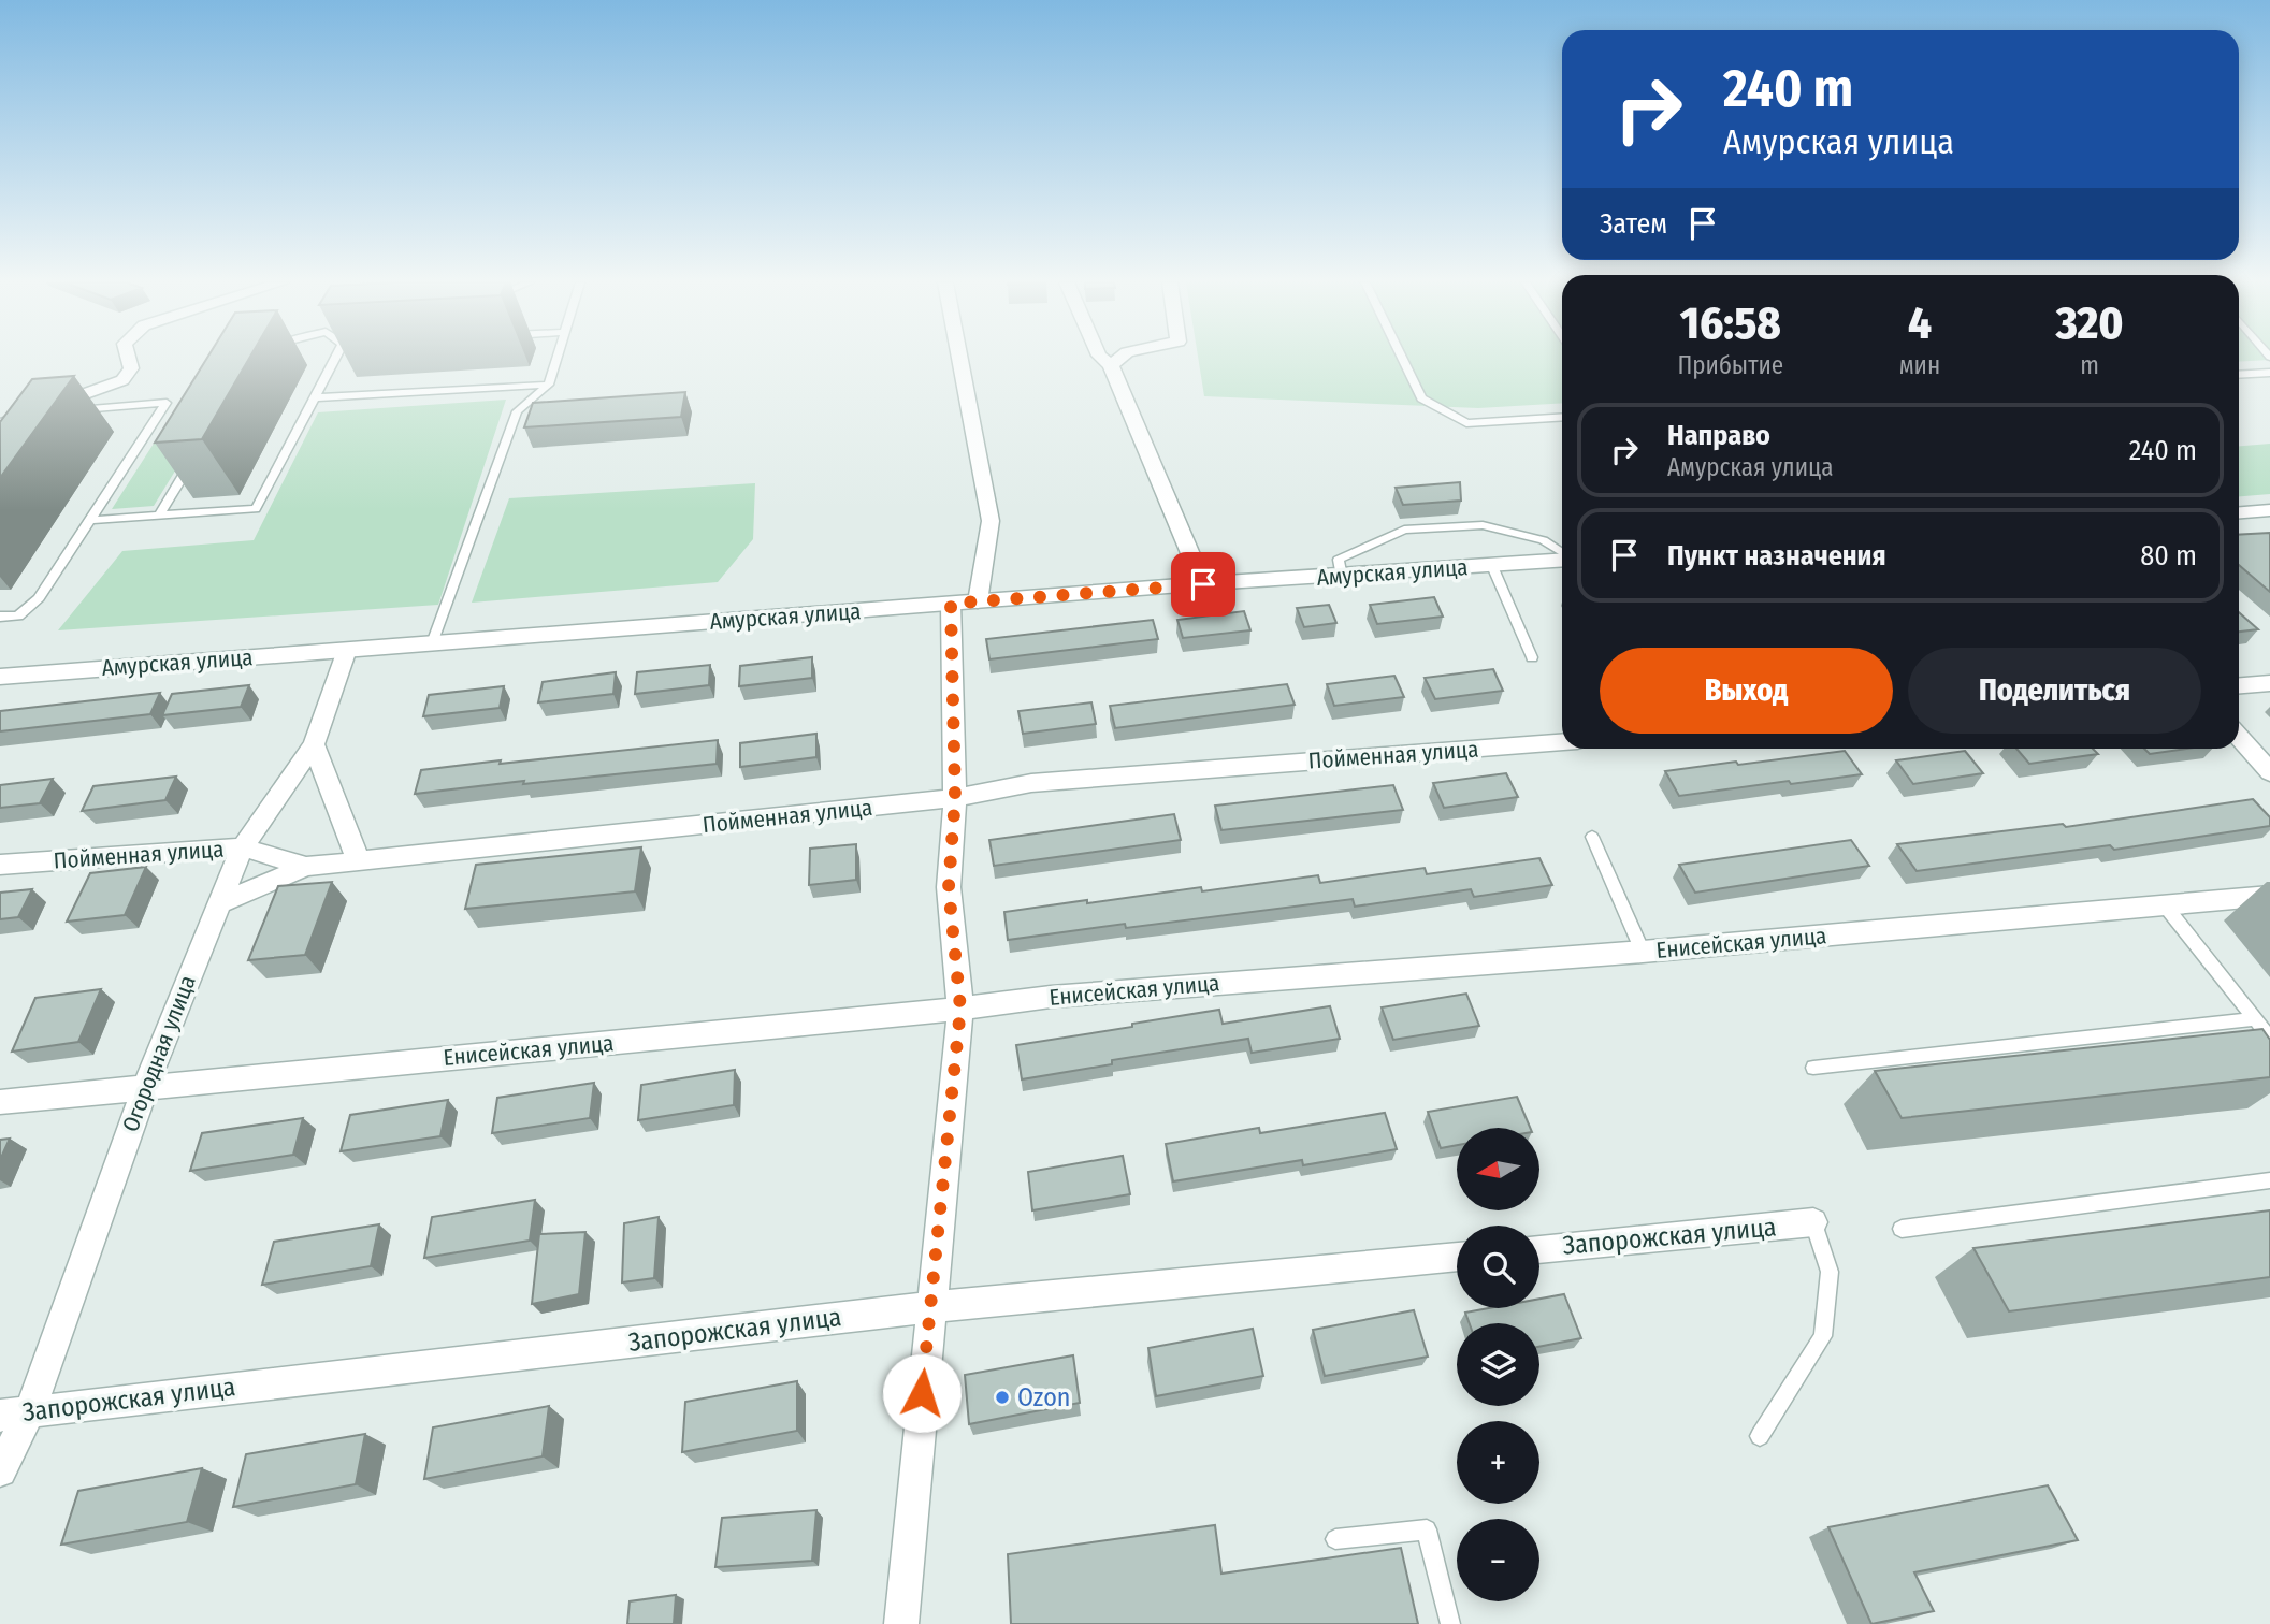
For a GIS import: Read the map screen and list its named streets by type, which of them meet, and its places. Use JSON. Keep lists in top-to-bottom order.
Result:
{
  "streets": {
    "street": [
      "Амурская улица",
      "Пойменная улица",
      "Енисейская улица",
      "Огородная улица",
      "Запорожская улица"
    ]
  },
  "crossings": [
    ["Амурская улица", "Огородная улица"],
    ["Пойменная улица", "Огородная улица"],
    ["Енисейская улица", "Огородная улица"],
    ["Огородная улица", "Запорожская улица"]
  ],
  "places": ["Ozon"],
  "north": "left",
  "page": {
    "turn": ["240 m", "Амурская улица"],
    "then": "Затем",
    "eta": [
      "16:58",
      "Прибытие",
      "4",
      "мин",
      "320",
      "m"
    ],
    "list": [
      {
        "name": "Направо",
        "note": "Амурская улица",
        "value": "240 m"
      },
      {
        "name": "Пункт назначения",
        "value": "80 m"
      }
    ],
    "buttons": ["Выход", "Поделиться"],
    "map_buttons": ["+", "−"]
  }
}
